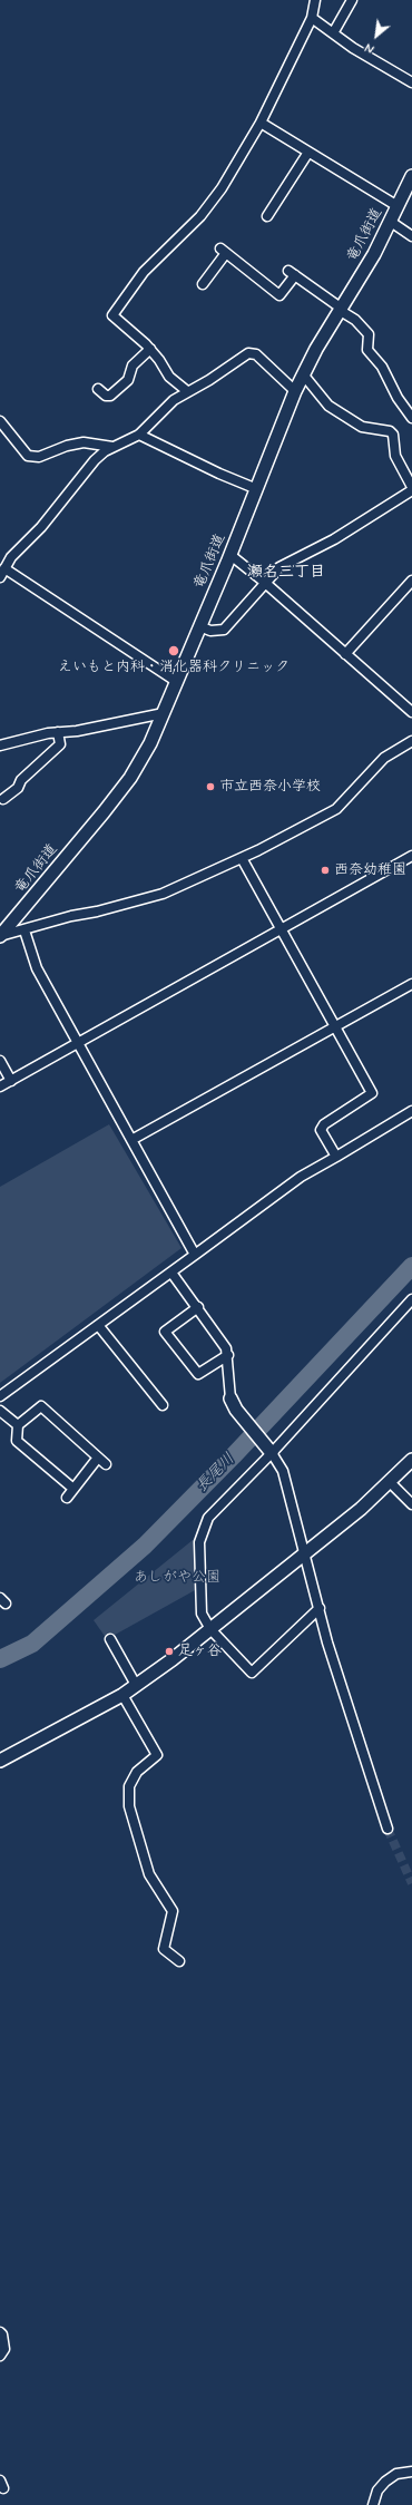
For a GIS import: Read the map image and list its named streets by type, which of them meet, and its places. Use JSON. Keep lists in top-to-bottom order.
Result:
{
  "streets": {
    "main road": ["竜爪街道"]
  },
  "districts": ["瀬名三丁目"],
  "water": ["長尾川"],
  "parks": ["あしがや公園"],
  "places": [
    "えいもと内科・消化器科クリニック",
    "市立西奈小学校",
    "西奈幼稚園",
    "足ヶ谷"
  ],
  "north": "bottom left"
}
